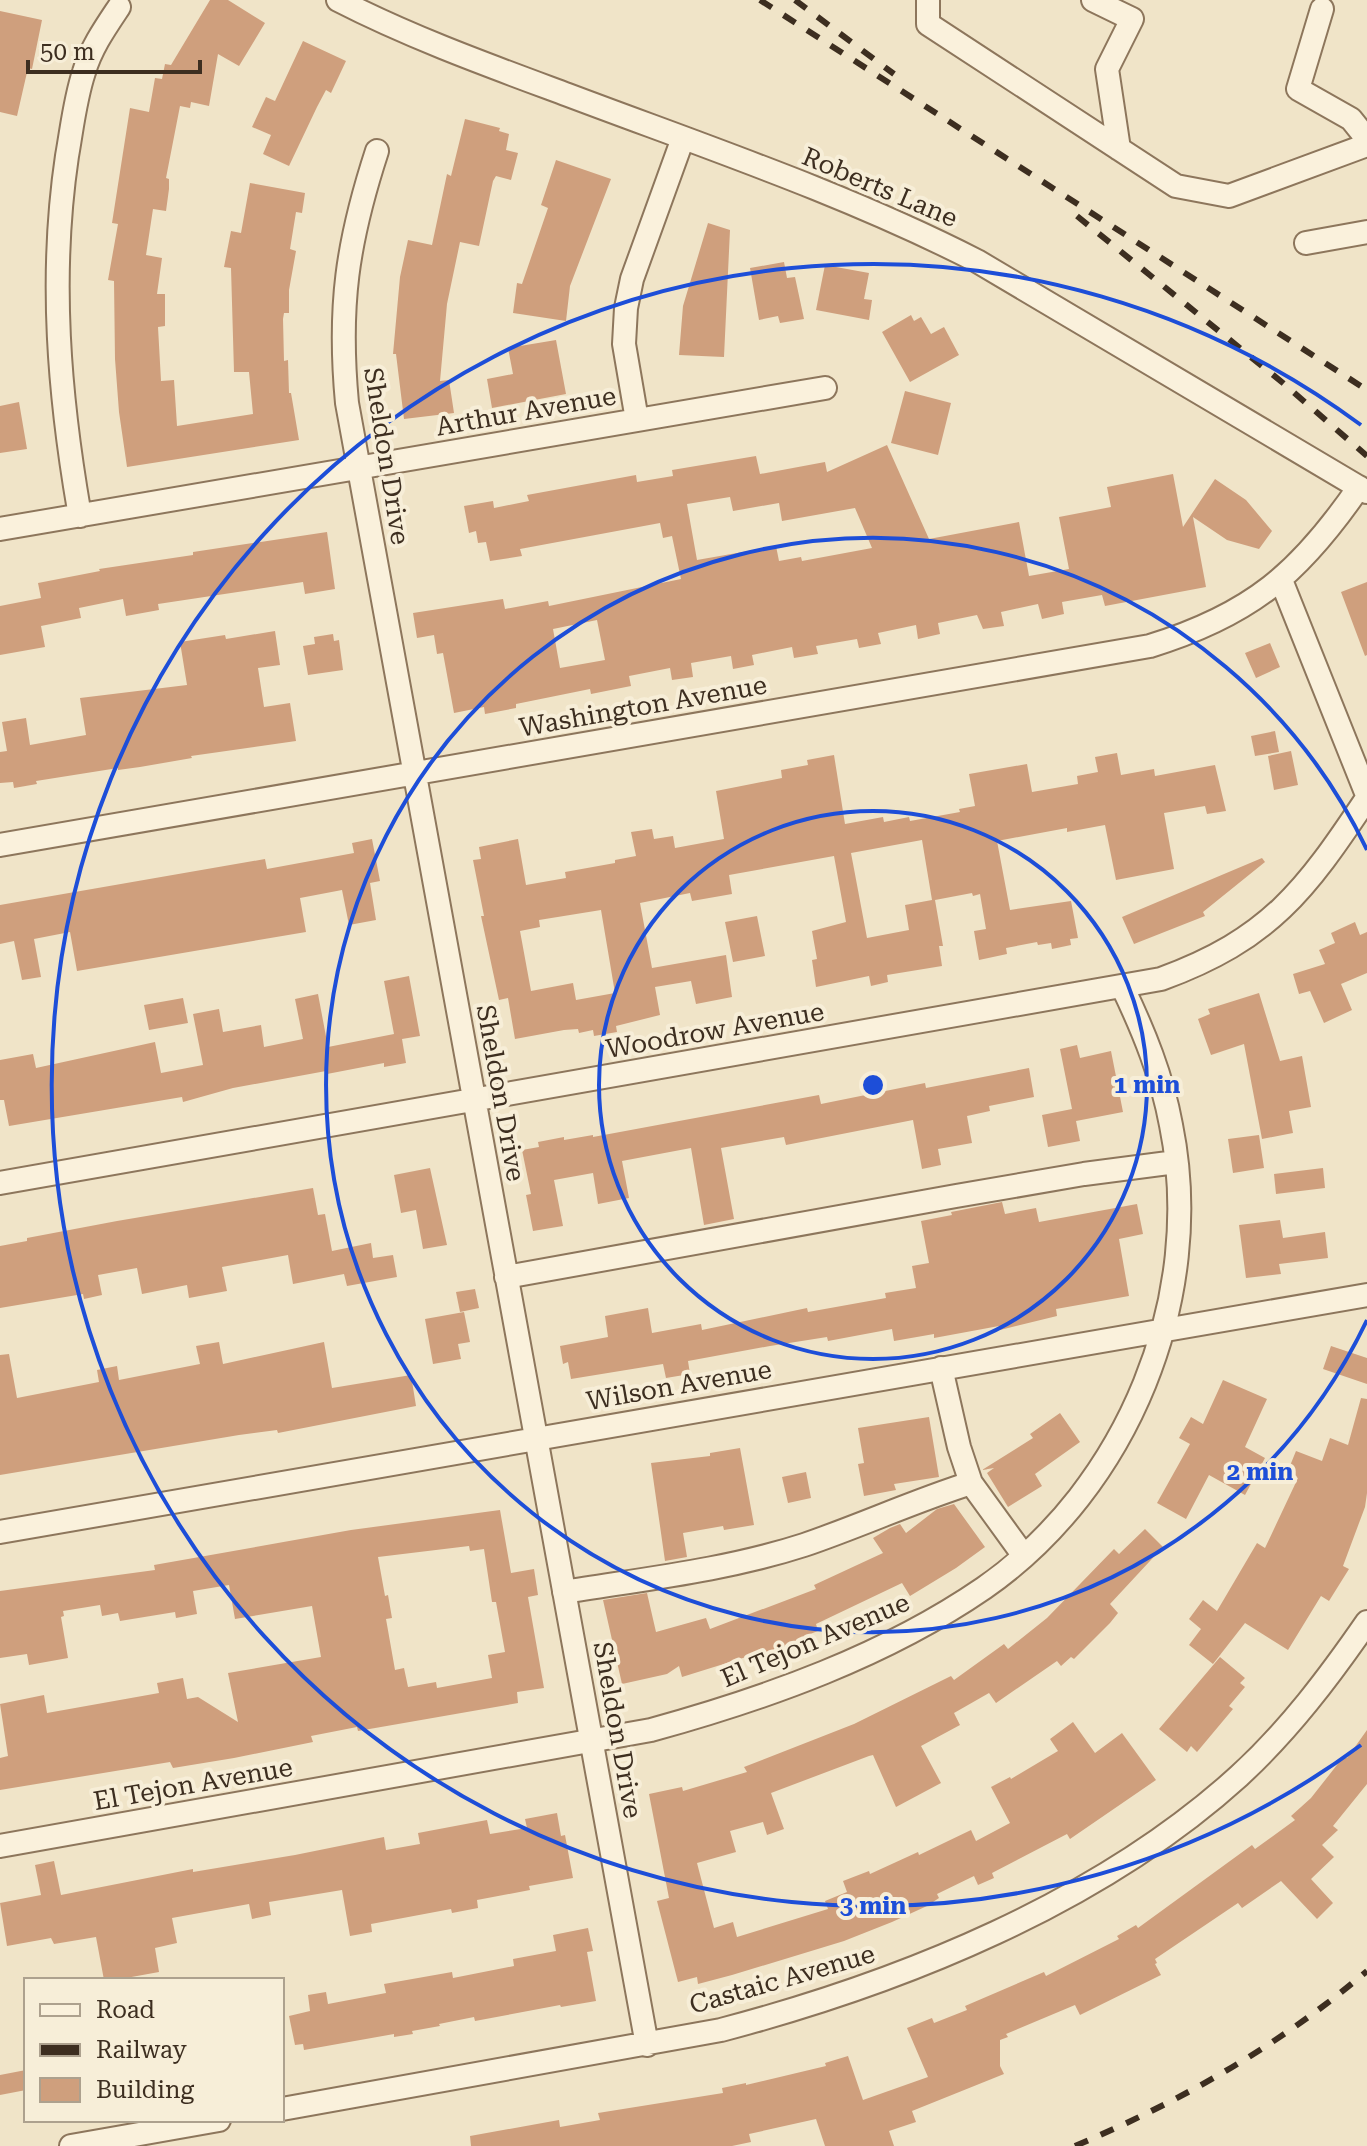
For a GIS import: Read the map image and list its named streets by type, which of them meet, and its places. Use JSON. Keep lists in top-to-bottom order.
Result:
{
  "streets": {
    "street": [
      "Roberts Lane",
      "Arthur Avenue",
      "Sheldon Drive",
      "Washington Avenue",
      "Woodrow Avenue",
      "Wilson Avenue",
      "El Tejon Avenue",
      "Castaic Avenue"
    ]
  },
  "crossings": [
    ["Arthur Avenue", "Sheldon Drive"],
    ["Sheldon Drive", "Washington Avenue"],
    ["Sheldon Drive", "Woodrow Avenue"],
    ["Sheldon Drive", "Wilson Avenue"],
    ["Sheldon Drive", "El Tejon Avenue"],
    ["Sheldon Drive", "Castaic Avenue"],
    ["Woodrow Avenue", "El Tejon Avenue"],
    ["Wilson Avenue", "El Tejon Avenue"]
  ],
  "legend": ["Road", "Railway", "Building"],
  "scale_bar": "50 m",
  "rings": ["1 min", "2 min", "3 min"]
}
